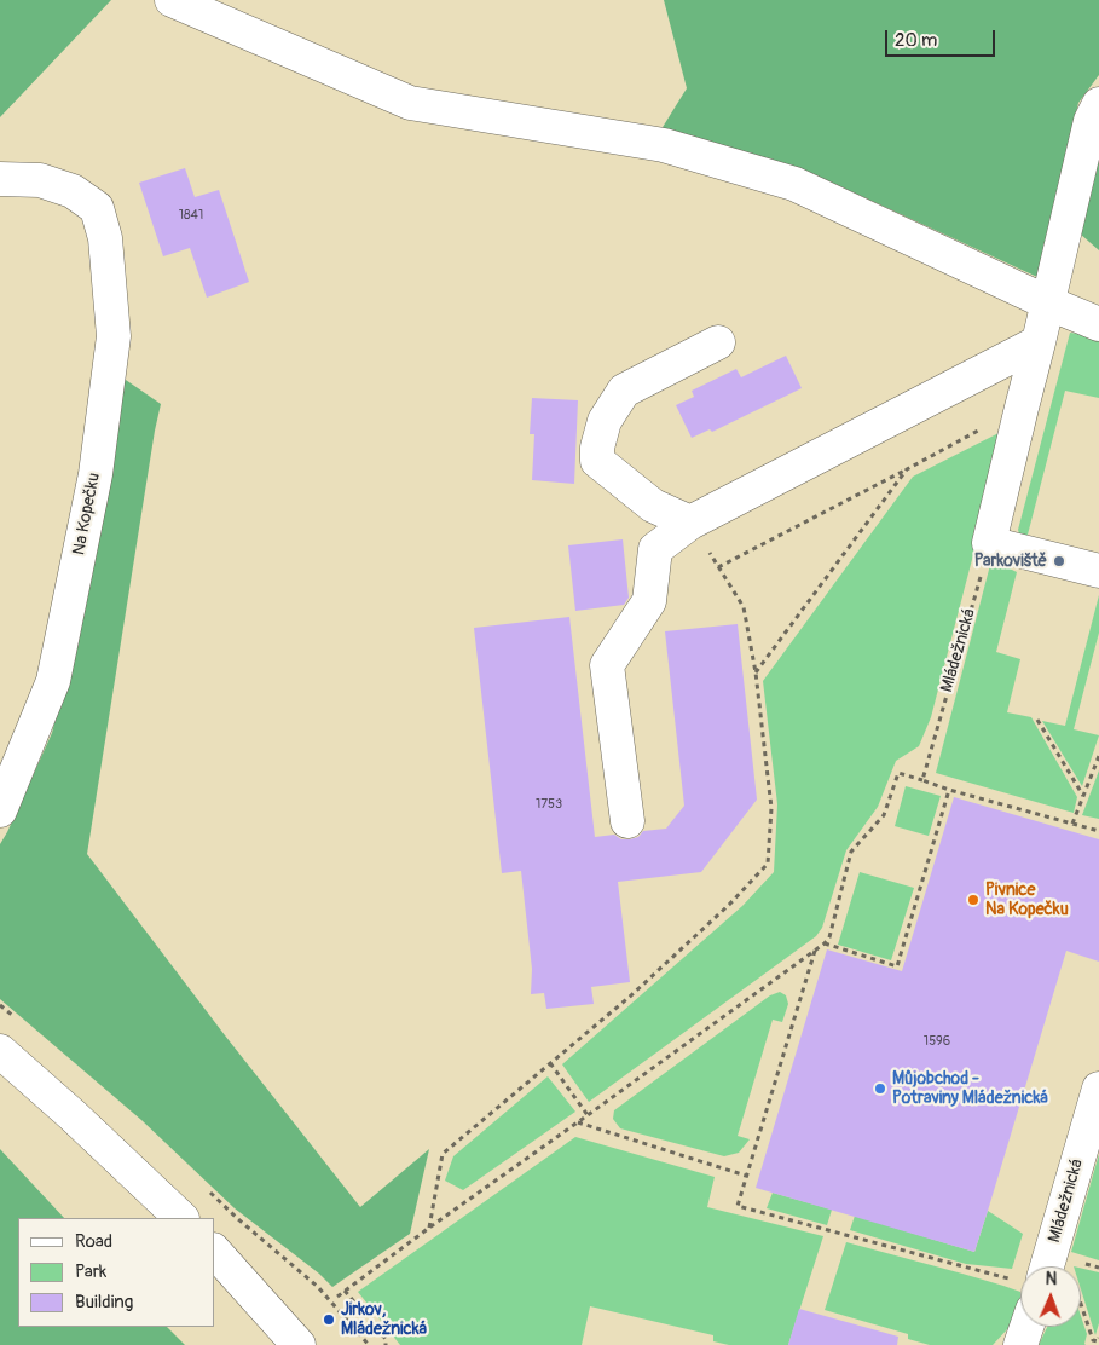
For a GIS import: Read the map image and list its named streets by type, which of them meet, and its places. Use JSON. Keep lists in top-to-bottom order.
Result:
{
  "streets": {
    "street": ["Na Kopečku", "Mládežnická"]
  },
  "places": [
    "Parkoviště",
    "Pivnice Na Kopečku",
    "Můjobchod - Potraviny Mládežnická",
    "Jirkov, Mládežnická"
  ],
  "house_numbers": ["1841", "1753", "1596"],
  "legend": ["Road", "Park", "Building"],
  "scale_bar": "20 m",
  "north": "top"
}
